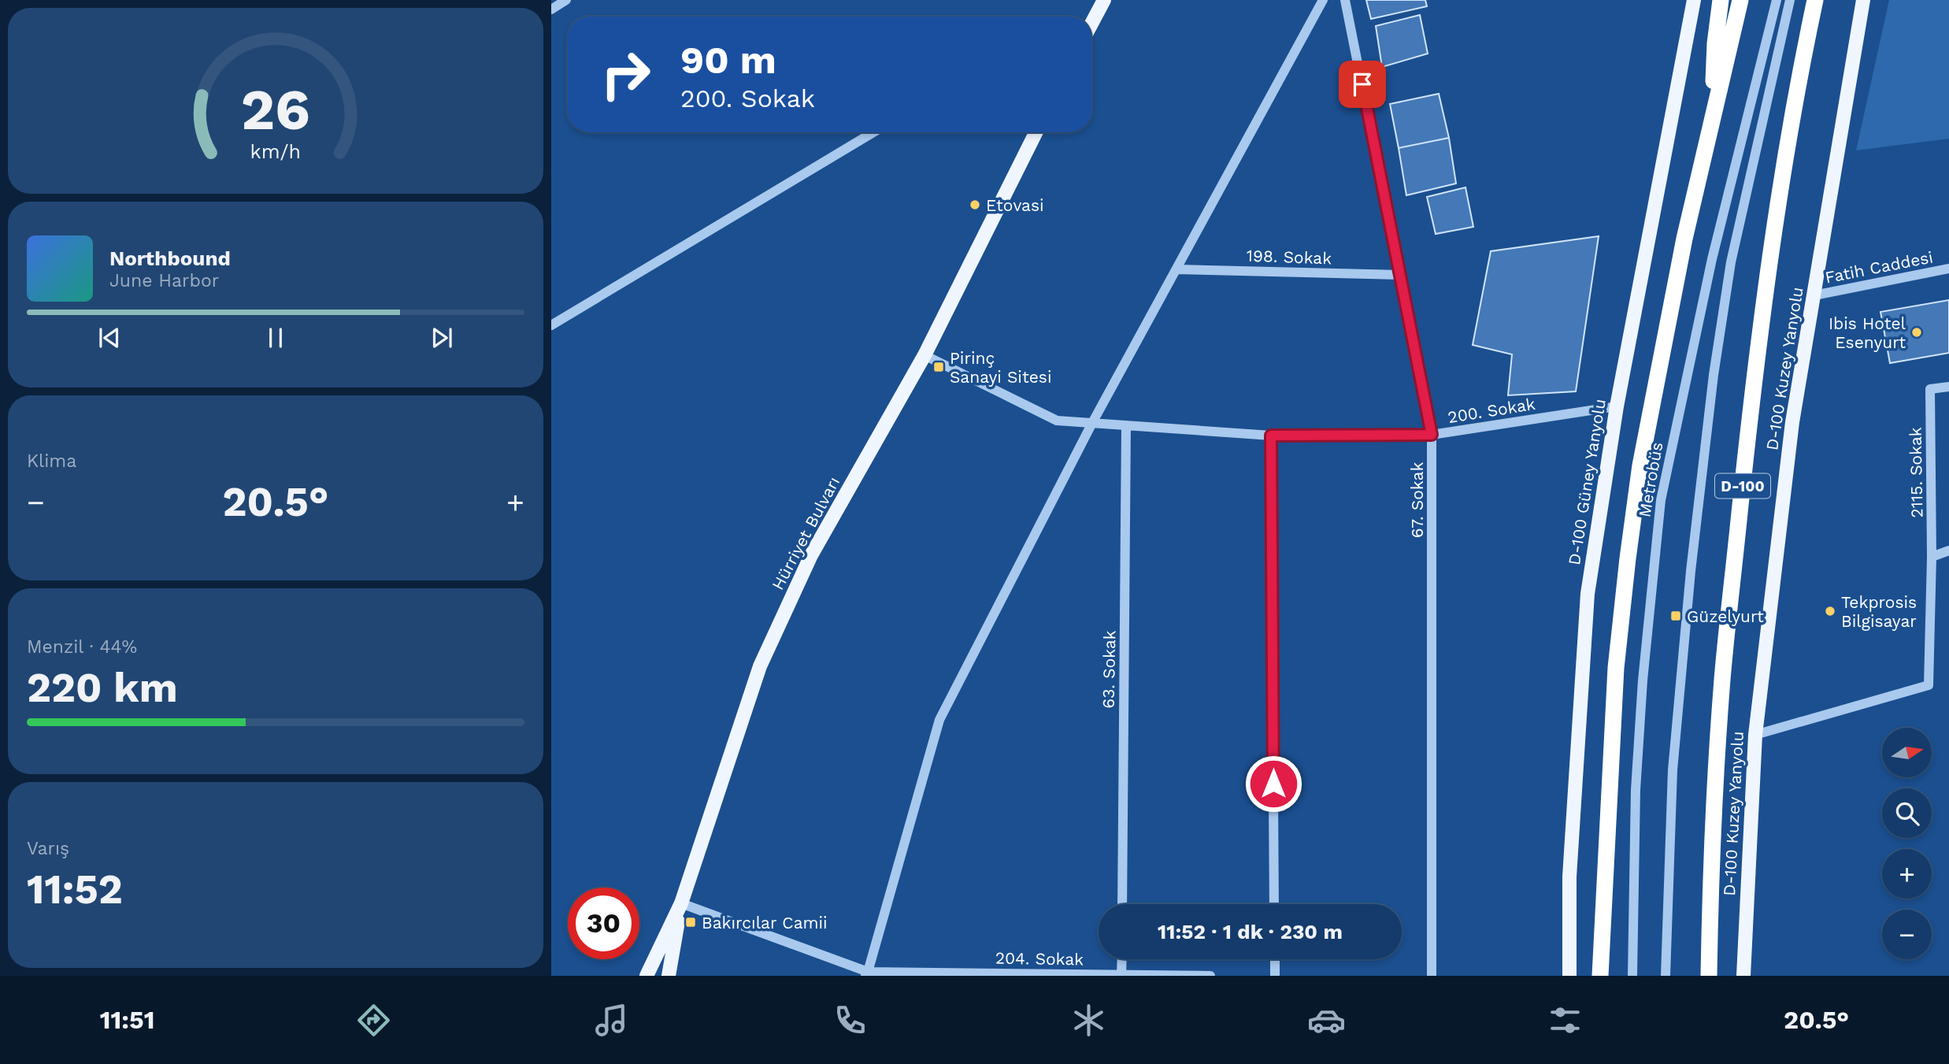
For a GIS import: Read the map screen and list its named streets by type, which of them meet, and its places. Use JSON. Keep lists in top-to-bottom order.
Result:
{
  "streets": {
    "highway": ["D-100"],
    "main road": ["D-100 Kuzey Yanyolu", "D-100 Güney Yanyolu", "Hürriyet Bulvarı"],
    "street": [
      "198. Sokak",
      "Fatih Caddesi",
      "200. Sokak",
      "2115. Sokak",
      "Metrobüs",
      "67. Sokak",
      "63. Sokak",
      "204. Sokak"
    ]
  },
  "crossings": [
    ["198. Sokak", "67. Sokak"],
    ["Fatih Caddesi", "D-100 Kuzey Yanyolu"],
    ["D-100 Kuzey Yanyolu", "2115. Sokak"],
    ["200. Sokak", "D-100 Güney Yanyolu"],
    ["200. Sokak", "67. Sokak"],
    ["200. Sokak", "Hürriyet Bulvarı"],
    ["200. Sokak", "63. Sokak"],
    ["Hürriyet Bulvarı", "204. Sokak"]
  ],
  "places": {
    "other": ["Etovasi", "Ibis Hotel Esenyurt", "Tekprosis Bilgisayar"],
    "transit": ["Pirinç Sanayi Sitesi", "Güzelyurt", "Bakırcılar Camii"]
  },
  "north": "right",
  "page": {
    "turn": ["90 m", "200. Sokak"],
    "song": ["Northbound", "June Harbor"],
    "tile": [
      "Klima",
      ["Menzil · 44%", "220 km"],
      ["Varış", "11:52"]
    ],
    "heat": ["−", "20.5°", "+"],
    "map_buttons": ["+", "−"],
    "limit": "30",
    "trip": "11:52 · 1 dk · 230 m",
    "tabs": ["11:51", "20.5°"],
    "gauge": ["26", "km/h"]
  }
}
